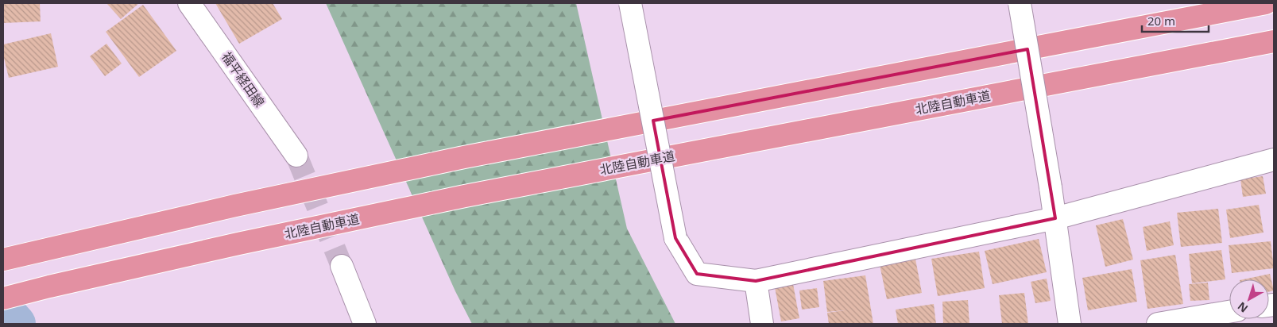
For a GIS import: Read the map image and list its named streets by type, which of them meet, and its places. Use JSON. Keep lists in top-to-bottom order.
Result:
{
  "streets": {
    "highway": ["北陸自動車道"],
    "street": ["福平経田線"]
  },
  "scale_bar": "20 m",
  "north": "bottom left"
}
